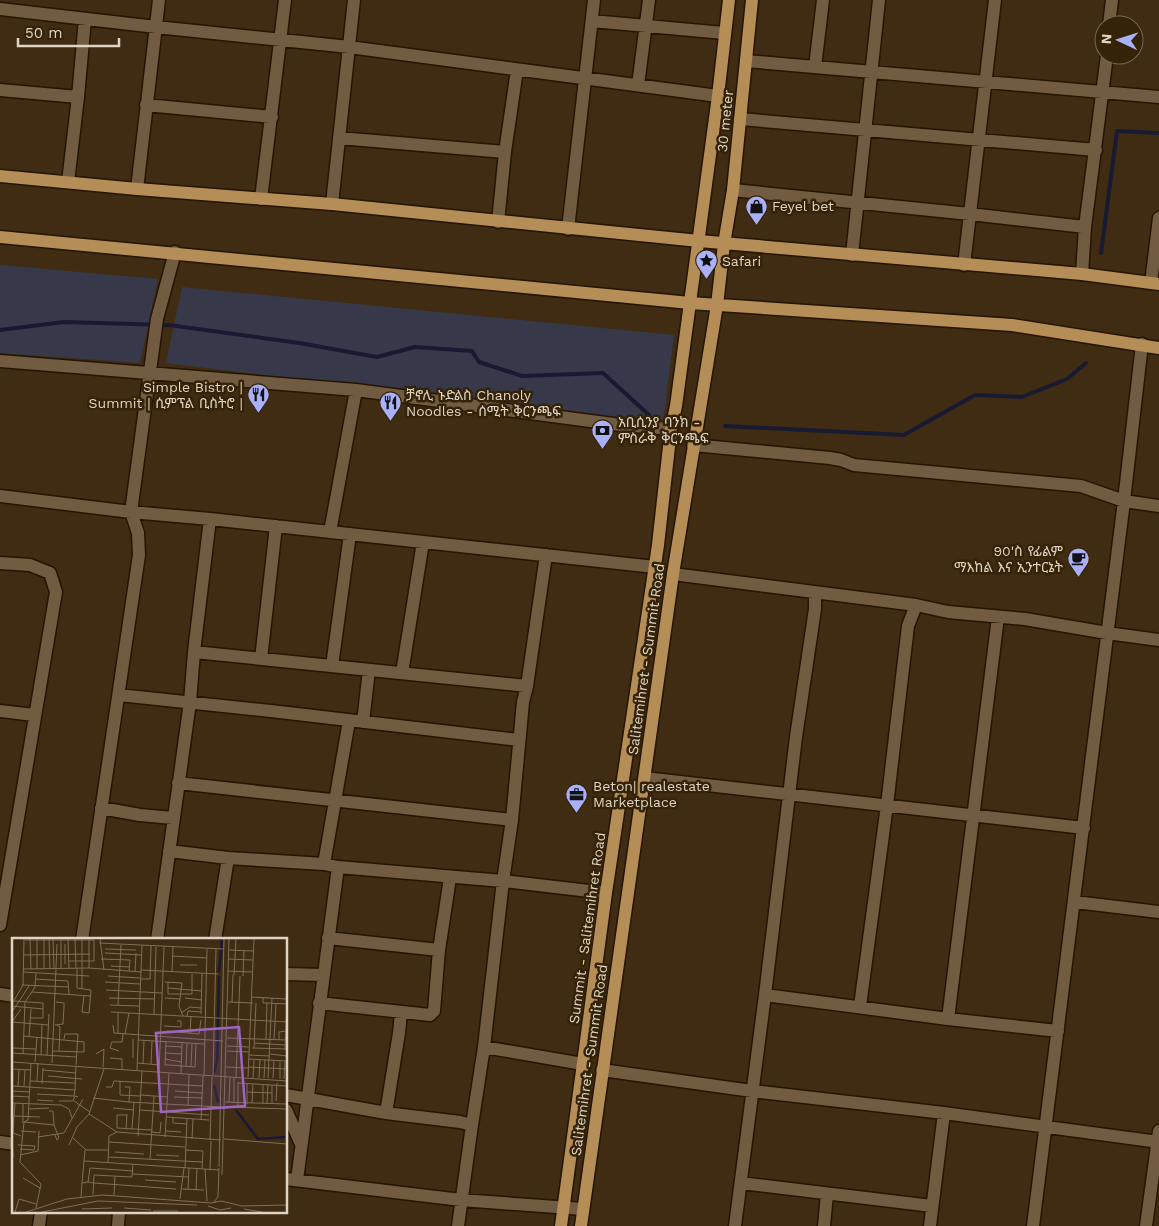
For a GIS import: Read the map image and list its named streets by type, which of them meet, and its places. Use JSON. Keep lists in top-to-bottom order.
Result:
{
  "streets": {
    "main road": ["30 meter", "Salitemihret - Summit Road", "Summit - Salitemihret Road"]
  },
  "crossings": [
    ["30 meter", "Salitemihret - Summit Road"],
    ["Salitemihret - Summit Road", "Summit - Salitemihret Road"]
  ],
  "places": {
    "shop": ["Feyel bet"],
    "place": ["Safari"],
    "restaurant": ["Simple Bistro | Summit | ሲምፕል ቢስትሮ |", "ቻኖሊ ኑድልስ Chanoly Noodles - ሰሚት ቅርንጫፍ"],
    "bank": ["አቢሲንያ ባንክ - ምስራቅ ቅርንጫፍ"],
    "cafe": ["90'ስ የፊልም ማእከል እና ኢንተርኔት"],
    "office": ["Beton| realestate Marketplace"]
  },
  "scale_bar": "50 m",
  "north": "left"
}
